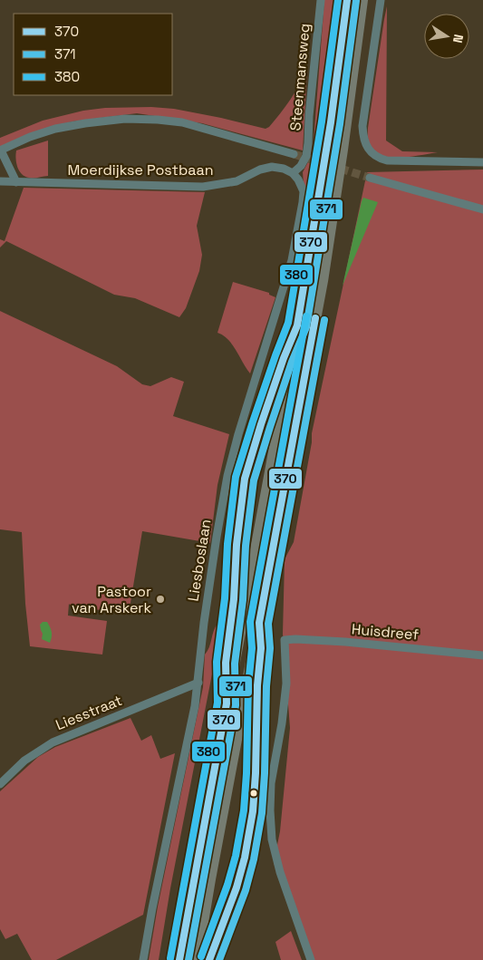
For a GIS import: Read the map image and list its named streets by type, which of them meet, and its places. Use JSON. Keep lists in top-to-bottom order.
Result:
{
  "streets": {
    "street": [
      "Steenmansweg",
      "Moerdijkse Postbaan",
      "Liesboslaan",
      "Huisdreef",
      "Liesstraat"
    ]
  },
  "crossings": [
    ["Steenmansweg", "Moerdijkse Postbaan"],
    ["Steenmansweg", "Liesboslaan"],
    ["Moerdijkse Postbaan", "Liesboslaan"],
    ["Liesboslaan", "Liesstraat"]
  ],
  "places": ["Pastoor van Arskerk"],
  "lines": ["transit line 370", "transit line 380", "transit line 371"],
  "legend": ["370", "371", "380"],
  "north": "right"
}
